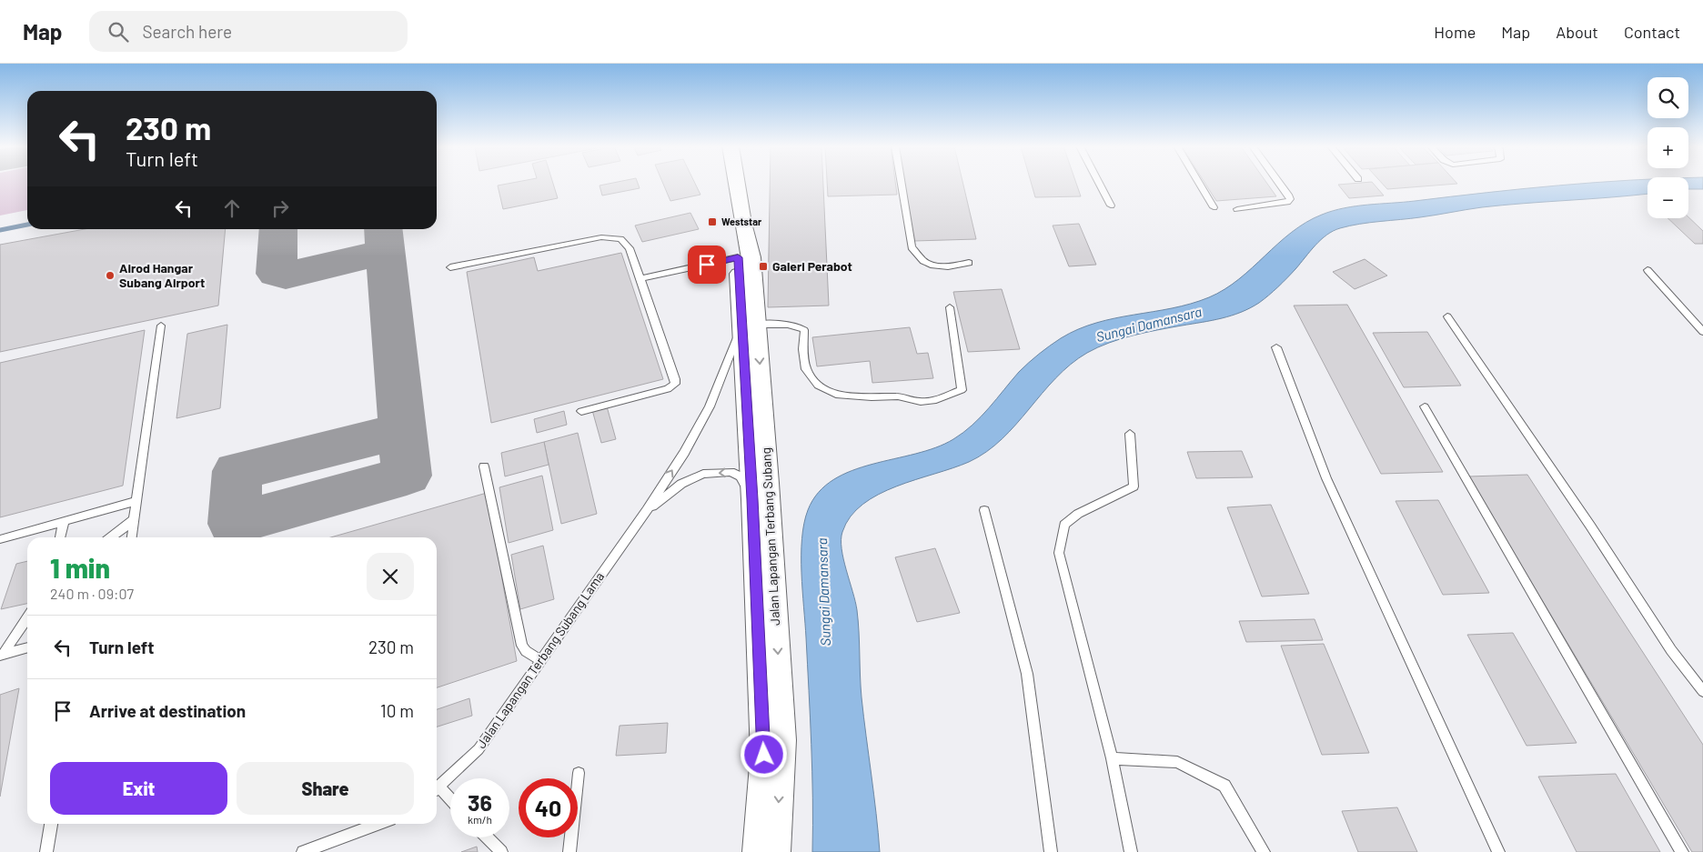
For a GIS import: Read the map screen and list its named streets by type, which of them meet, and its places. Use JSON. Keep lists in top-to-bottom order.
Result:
{
  "streets": {
    "street": ["Jalan Lapangan Terbang Subang"],
    "lane": ["Jalan Lapangan Terbang Subang Lama"]
  },
  "crossings": [
    ["Jalan Lapangan Terbang Subang", "Jalan Lapangan Terbang Subang Lama"]
  ],
  "water": ["Sungai Damansara"],
  "places": {
    "transit": ["Weststar", "Galeri Perabot"],
    "other": ["Airod Hangar Subang Airport"]
  },
  "page": {
    "header": "Map",
    "search": "Search here",
    "nav": [
      "Home",
      "Map",
      "About",
      "Contact"
    ],
    "map_buttons": ["+", "−"],
    "turn": ["230 m", "Turn left"],
    "heading": ["1 min", "240 m · 09:07"],
    "list": [
      {
        "name": "Turn left",
        "value": "230 m"
      },
      {
        "name": "Arrive at destination",
        "value": "10 m"
      }
    ],
    "buttons": ["Exit", "Share"],
    "speed": "36 km/h",
    "limit": "40"
  }
}
